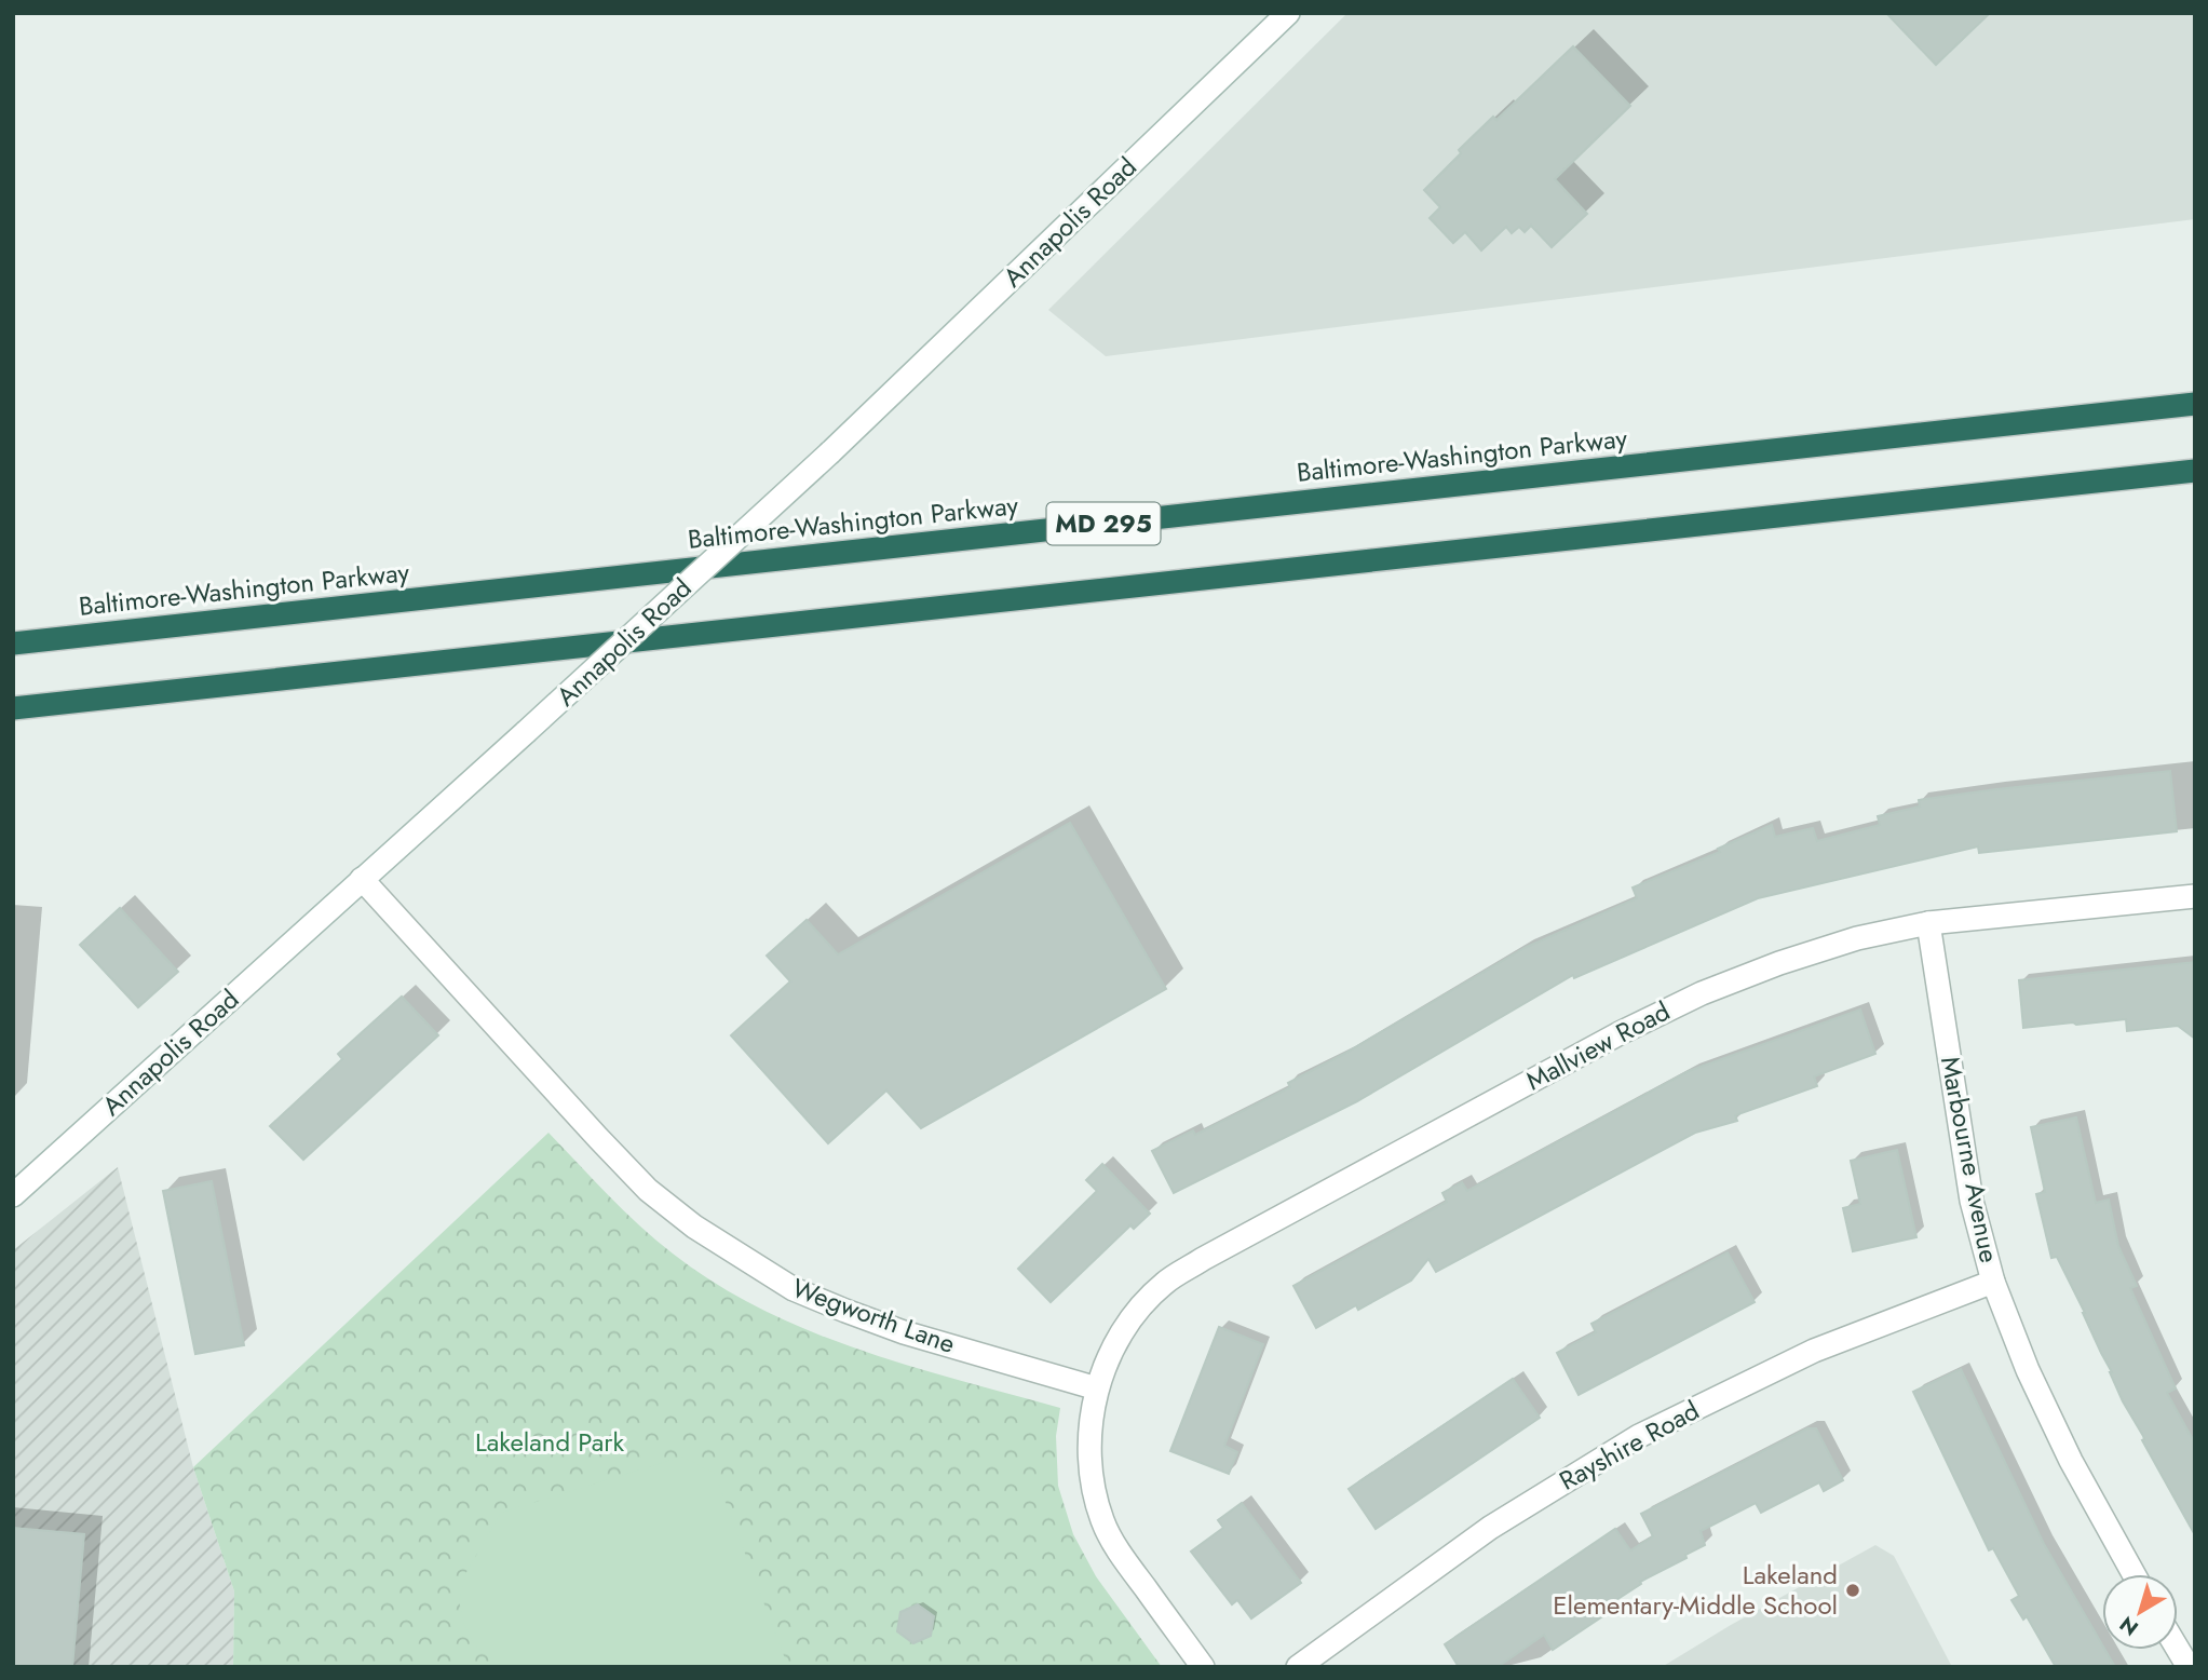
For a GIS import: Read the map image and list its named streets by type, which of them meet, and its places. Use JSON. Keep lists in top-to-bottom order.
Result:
{
  "streets": {
    "highway": ["Baltimore-Washington Parkway", "MD 295"],
    "street": [
      "Annapolis Road",
      "Mallview Road",
      "Marbourne Avenue",
      "Wegworth Lane",
      "Rayshire Road"
    ]
  },
  "crossings": [
    ["Annapolis Road", "Wegworth Lane"],
    ["Mallview Road", "Marbourne Avenue"],
    ["Mallview Road", "Wegworth Lane"],
    ["Marbourne Avenue", "Rayshire Road"]
  ],
  "parks": ["Lakeland Park"],
  "places": ["Lakeland Elementary-Middle School"],
  "north": "bottom left"
}
